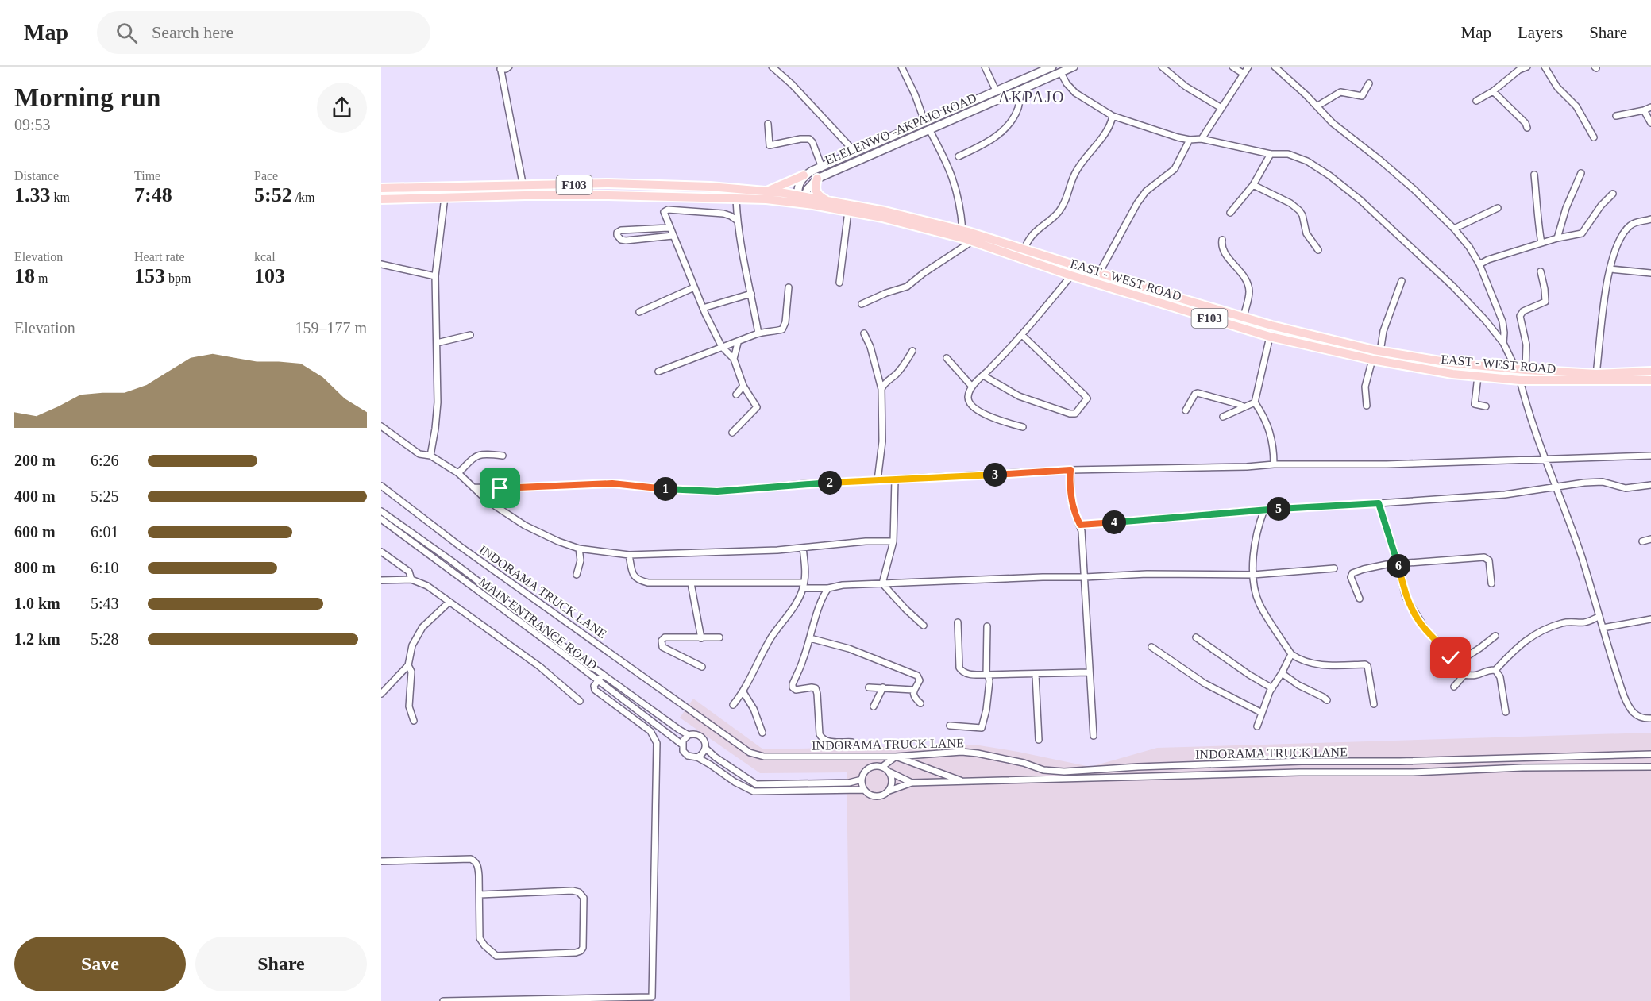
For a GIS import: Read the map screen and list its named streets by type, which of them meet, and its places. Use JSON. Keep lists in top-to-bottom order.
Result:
{
  "streets": {
    "main road": ["ELELENWO -AKPAJO ROAD", "F103", "EAST - WEST ROAD"],
    "street": ["INDORAMA TRUCK LANE", "MAIN ENTRANCE ROAD"]
  },
  "crossings": [
    ["ELELENWO -AKPAJO ROAD", "EAST - WEST ROAD"],
    ["F103", "EAST - WEST ROAD"]
  ],
  "districts": ["AKPAJO"],
  "page": {
    "header": "Map",
    "search": "Search here",
    "nav": ["Map", "Layers", "Share"],
    "heading": ["Morning run", "09:53"],
    "stats": [
      ["Distance", "1.33 km"],
      ["Time", "7:48"],
      ["Pace", "5:52 /km"],
      ["Elevation", "18 m"],
      ["Heart rate", "153 bpm"],
      ["kcal", "103"]
    ],
    "chart": ["Elevation", "159–177 m"],
    "list": [
      {
        "name": "200 m",
        "note": "6:26"
      },
      {
        "name": "400 m",
        "note": "5:25"
      },
      {
        "name": "600 m",
        "note": "6:01"
      },
      {
        "name": "800 m",
        "note": "6:10"
      },
      {
        "name": "1.0 km",
        "note": "5:43"
      },
      {
        "name": "1.2 km",
        "note": "5:28"
      }
    ],
    "pins": [
      "3",
      "2",
      "1",
      "5",
      "4",
      "6"
    ],
    "buttons": ["Save", "Share"]
  }
}
